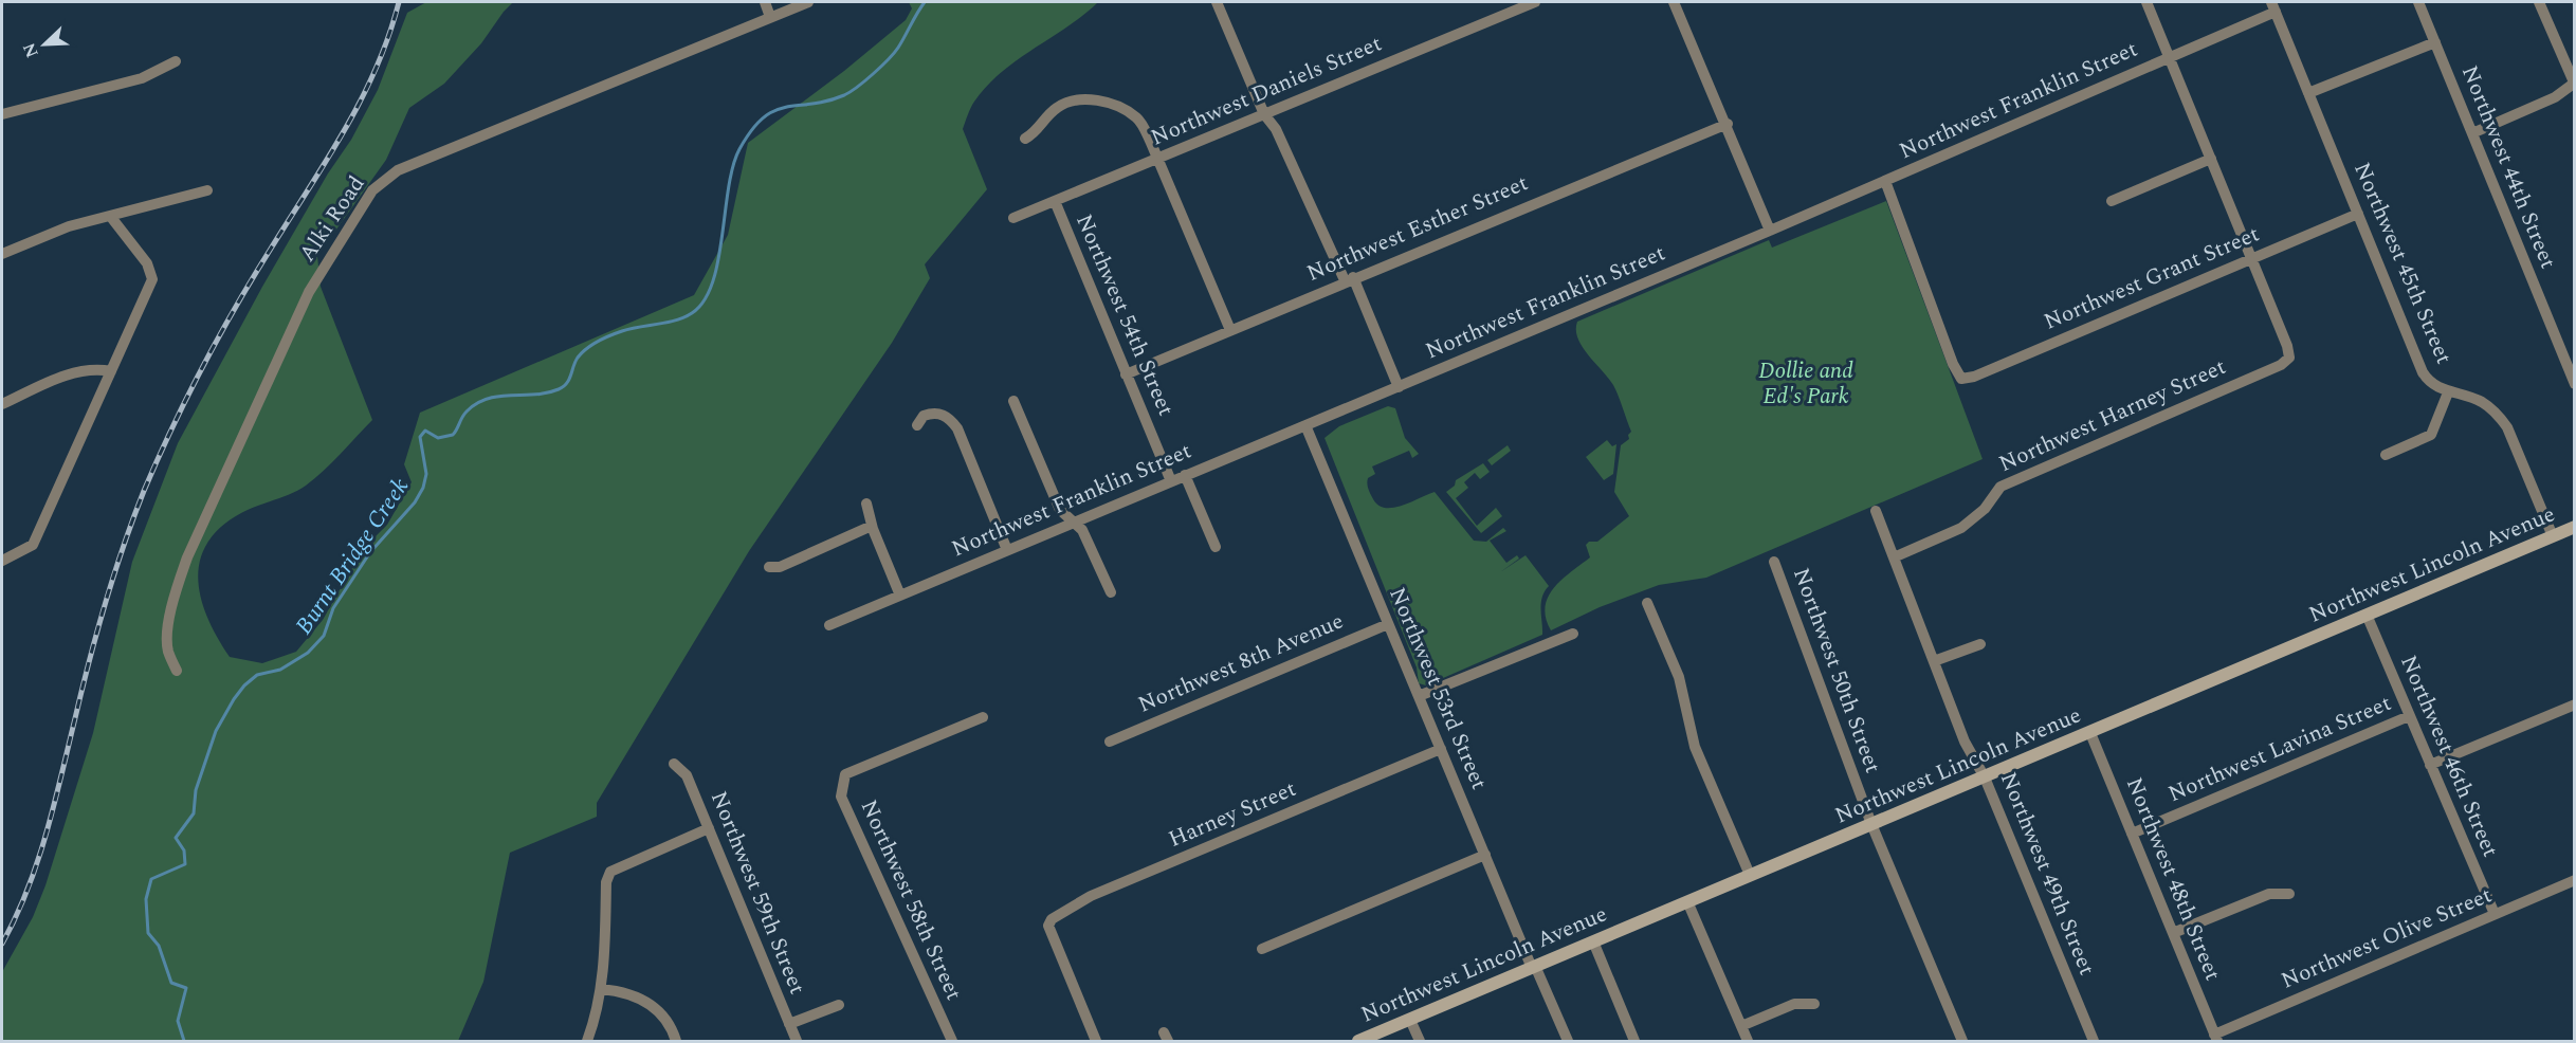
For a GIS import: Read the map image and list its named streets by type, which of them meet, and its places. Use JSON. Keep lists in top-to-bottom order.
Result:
{
  "streets": {
    "street": [
      "Northwest Daniels Street",
      "Northwest Franklin Street",
      "Northwest 44th Street",
      "Alki Road",
      "Northwest Esther Street",
      "Northwest 45th Street",
      "Northwest Grant Street",
      "Northwest 54th Street",
      "Northwest Harney Street",
      "Northwest Lincoln Avenue",
      "Northwest 8th Avenue",
      "Northwest 50th Street",
      "Northwest 53rd Street",
      "Northwest Lavina Street",
      "Northwest 46th Street",
      "Harney Street",
      "Northwest 49th Street",
      "Northwest 48th Street",
      "Northwest 59th Street",
      "Northwest 58th Street",
      "Northwest Olive Street"
    ]
  },
  "crossings": [
    ["Northwest Daniels Street", "Northwest 54th Street"],
    ["Northwest Franklin Street", "Northwest 45th Street"],
    ["Northwest Franklin Street", "Northwest Grant Street"],
    ["Northwest Franklin Street", "Northwest 54th Street"],
    ["Northwest Franklin Street", "Northwest 53rd Street"],
    ["Northwest Esther Street", "Northwest 54th Street"],
    ["Northwest 45th Street", "Northwest Grant Street"],
    ["Northwest 45th Street", "Northwest Lincoln Avenue"],
    ["Northwest Grant Street", "Northwest Harney Street"],
    ["Northwest Harney Street", "Northwest 49th Street"],
    ["Northwest Lincoln Avenue", "Northwest 50th Street"],
    ["Northwest Lincoln Avenue", "Northwest 53rd Street"],
    ["Northwest Lincoln Avenue", "Northwest 46th Street"],
    ["Northwest Lincoln Avenue", "Northwest 49th Street"],
    ["Northwest Lincoln Avenue", "Northwest 48th Street"],
    ["Northwest 8th Avenue", "Northwest 53rd Street"],
    ["Northwest 53rd Street", "Harney Street"],
    ["Northwest Lavina Street", "Northwest 46th Street"],
    ["Northwest Lavina Street", "Northwest 48th Street"],
    ["Northwest 46th Street", "Northwest Olive Street"],
    ["Northwest 48th Street", "Northwest Olive Street"]
  ],
  "water": ["Burnt Bridge Creek"],
  "parks": ["Dollie and Ed's Park"],
  "north": "bottom left"
}
